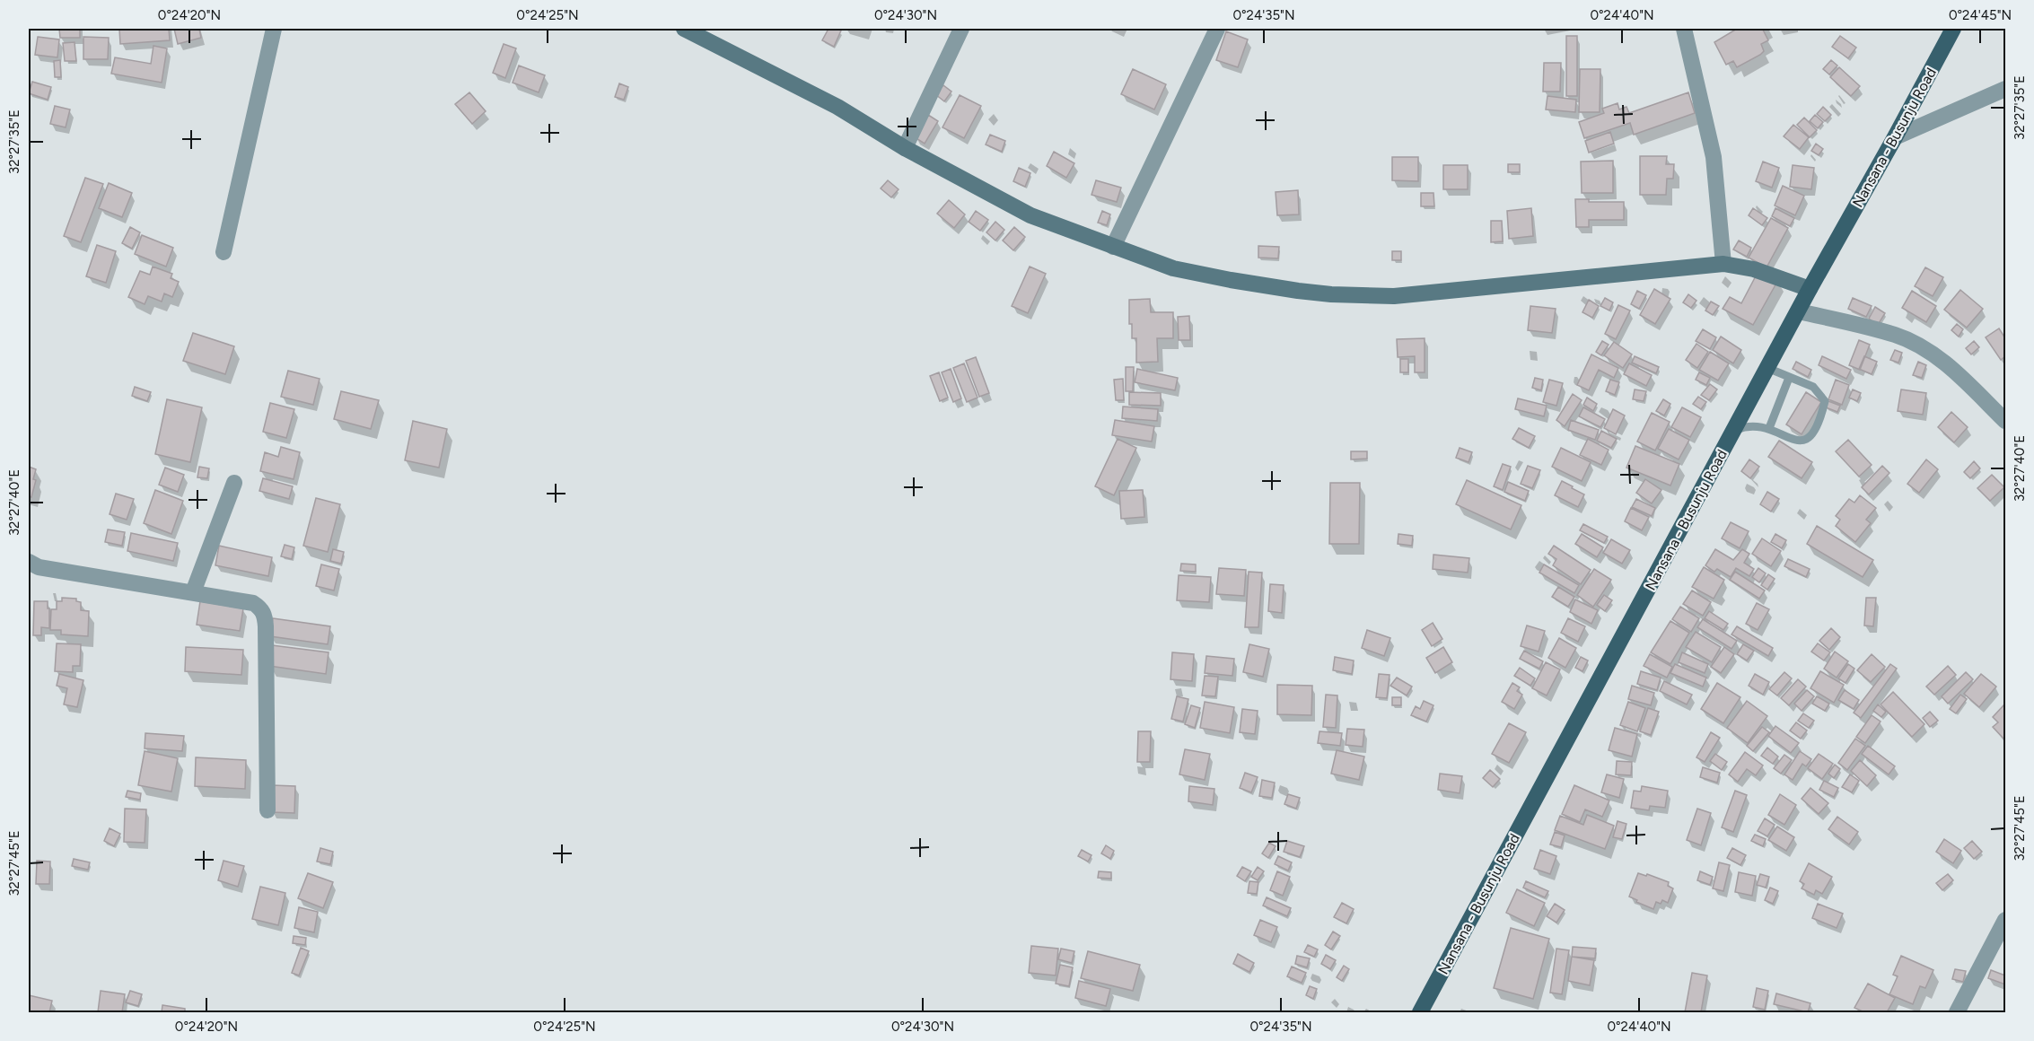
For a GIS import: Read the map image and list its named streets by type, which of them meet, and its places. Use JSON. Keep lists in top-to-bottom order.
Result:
{
  "streets": {
    "main road": ["Nansana - Busunju Road"]
  },
  "coordinates": [
    "0°24'20\"N",
    "0°24'25\"N",
    "0°24'30\"N",
    "0°24'35\"N",
    "0°24'40\"N",
    "0°24'45\"N",
    "32°27'35\"E",
    "32°27'40\"E",
    "32°27'45\"E"
  ]
}
